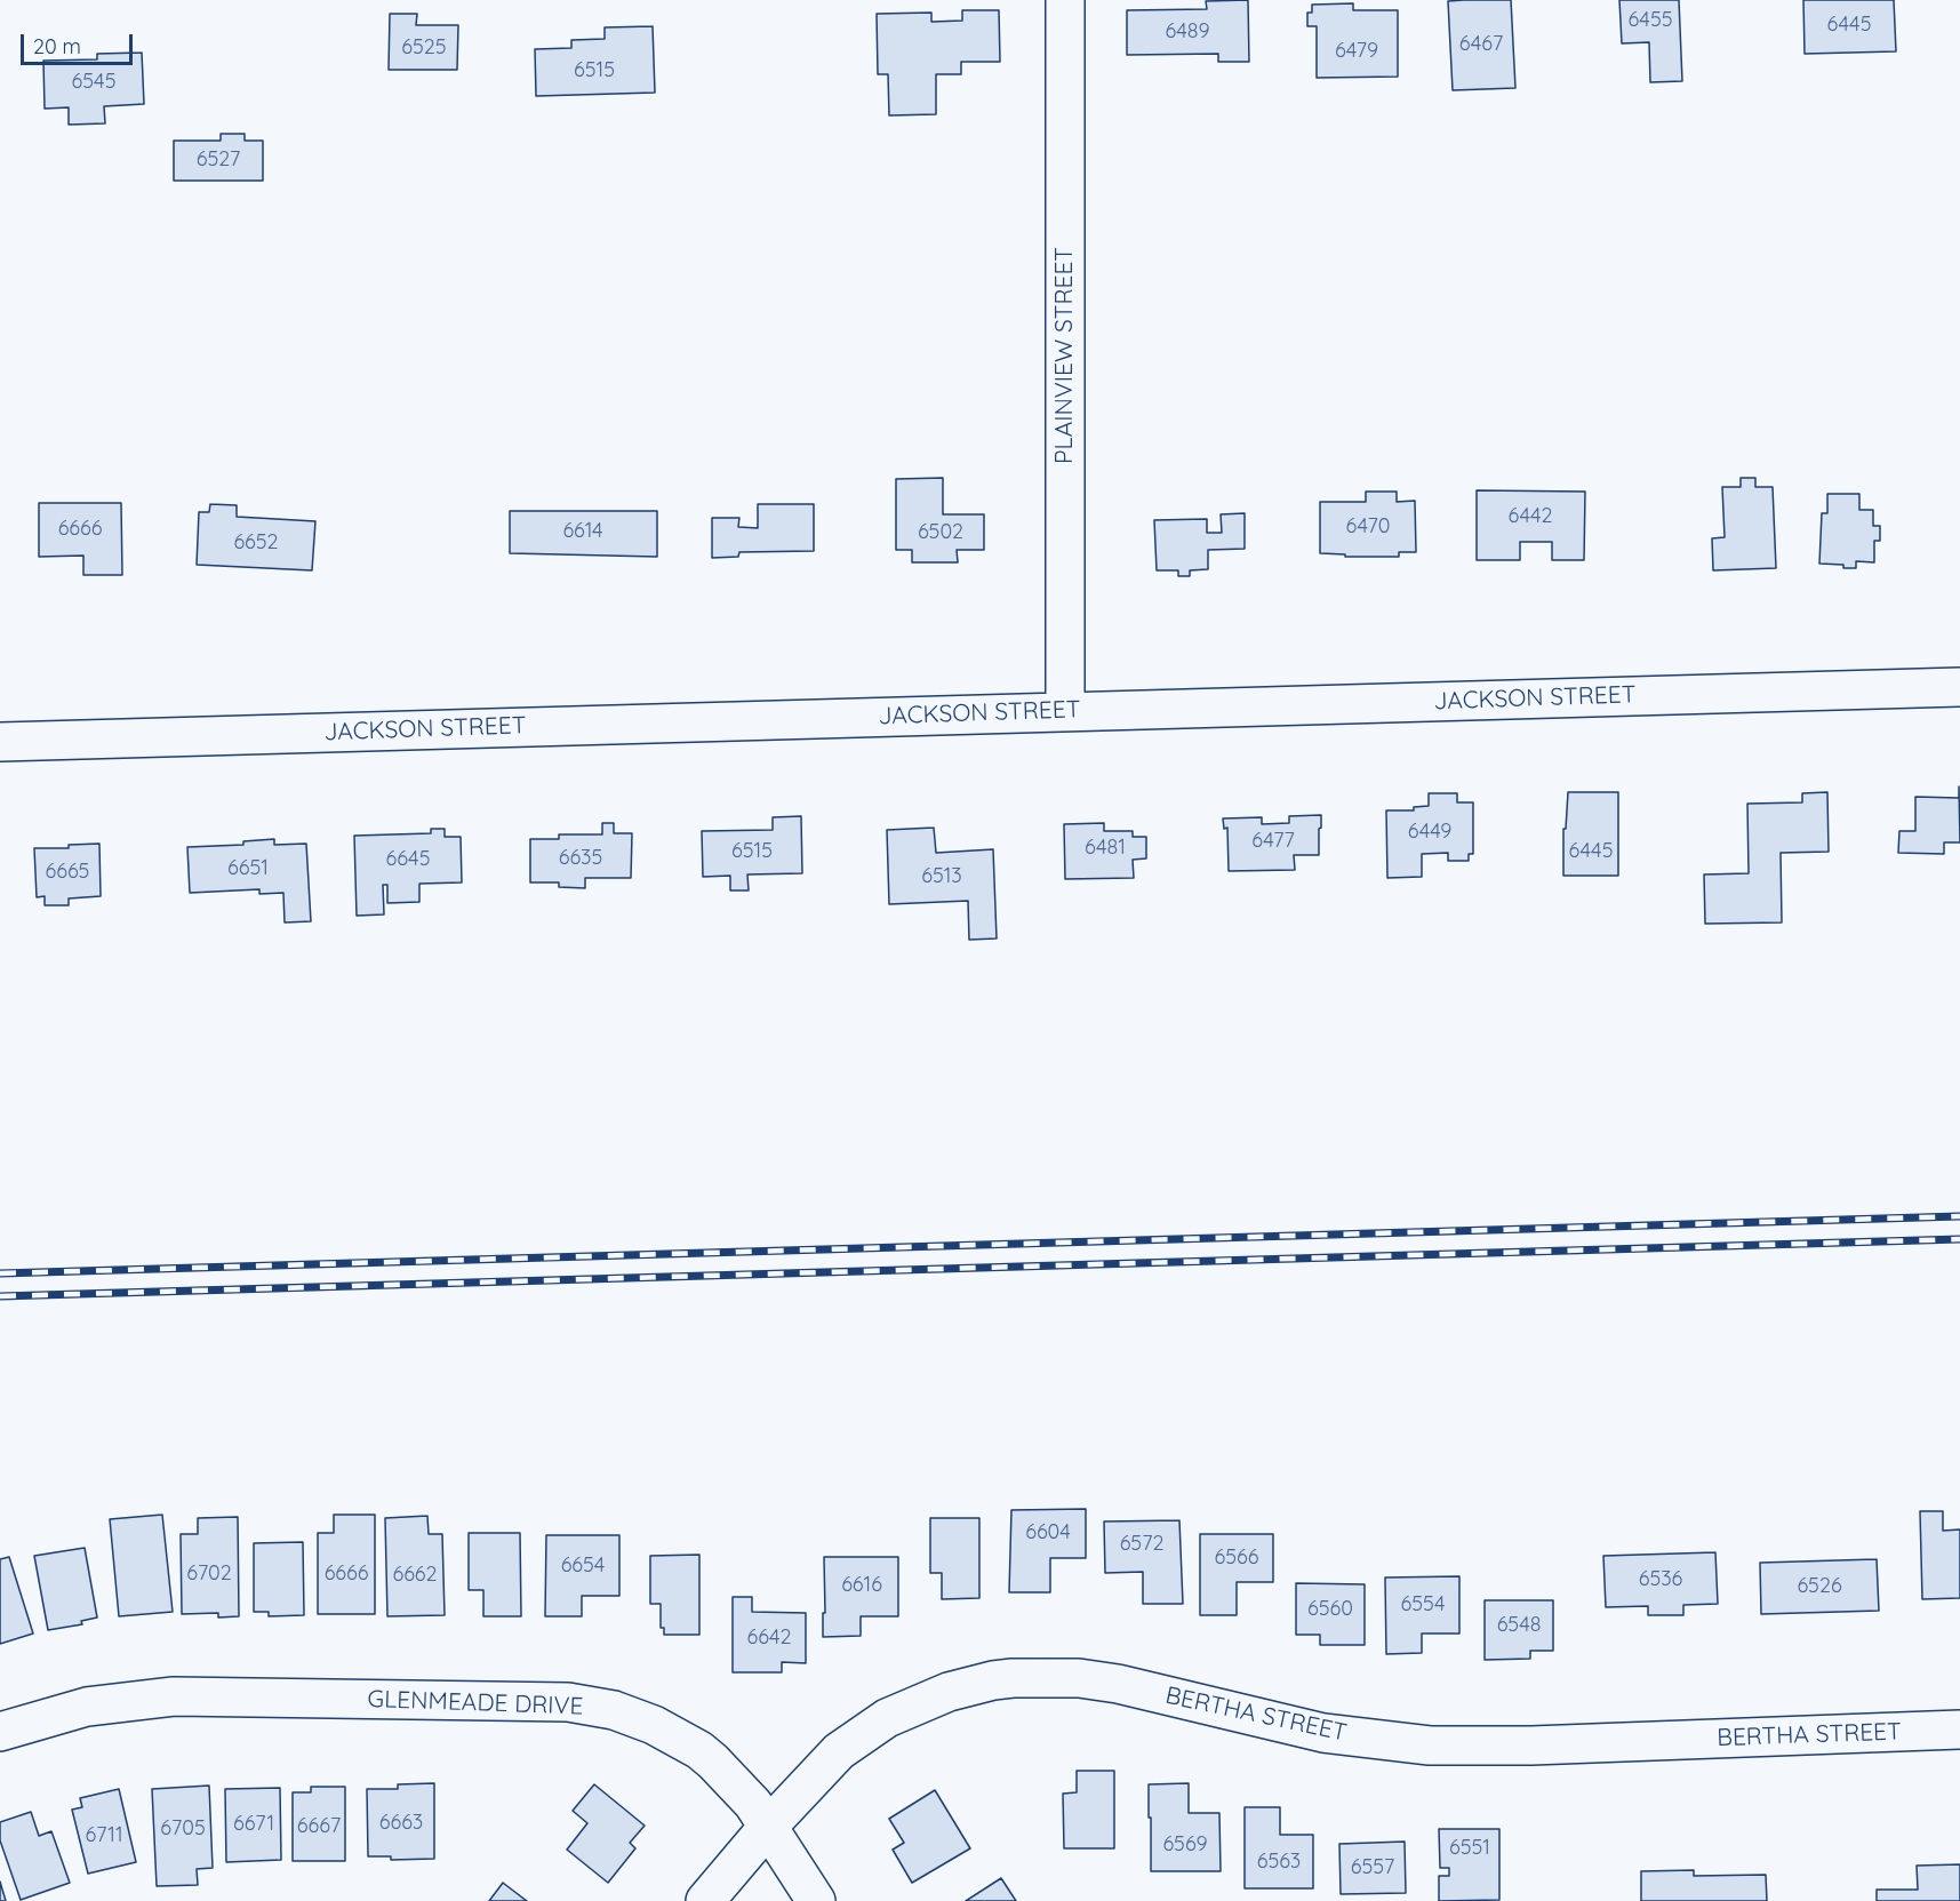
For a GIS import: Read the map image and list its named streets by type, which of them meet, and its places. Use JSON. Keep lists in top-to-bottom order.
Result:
{
  "streets": {
    "street": [
      "PLAINVIEW STREET",
      "JACKSON STREET",
      "GLENMEADE DRIVE",
      "BERTHA STREET"
    ]
  },
  "crossings": [
    ["PLAINVIEW STREET", "JACKSON STREET"],
    ["GLENMEADE DRIVE", "BERTHA STREET"]
  ],
  "house_numbers": [
    "6455",
    "6445",
    "6489",
    "6467",
    "6525",
    "6479",
    "6515",
    "6545",
    "6527",
    "6442",
    "6470",
    "6666",
    "6614",
    "6502",
    "6652",
    "6449",
    "6477",
    "6481",
    "6515",
    "6445",
    "6635",
    "6645",
    "6651",
    "6665",
    "6513",
    "6604",
    "6572",
    "6566",
    "6654",
    "6702",
    "6666",
    "6662",
    "6536",
    "6616",
    "6526",
    "6554",
    "6560",
    "6548",
    "6642",
    "6663",
    "6671",
    "6667",
    "6705",
    "6711",
    "6569",
    "6551",
    "6563",
    "6557"
  ],
  "scale_bar": "20 m"
}
